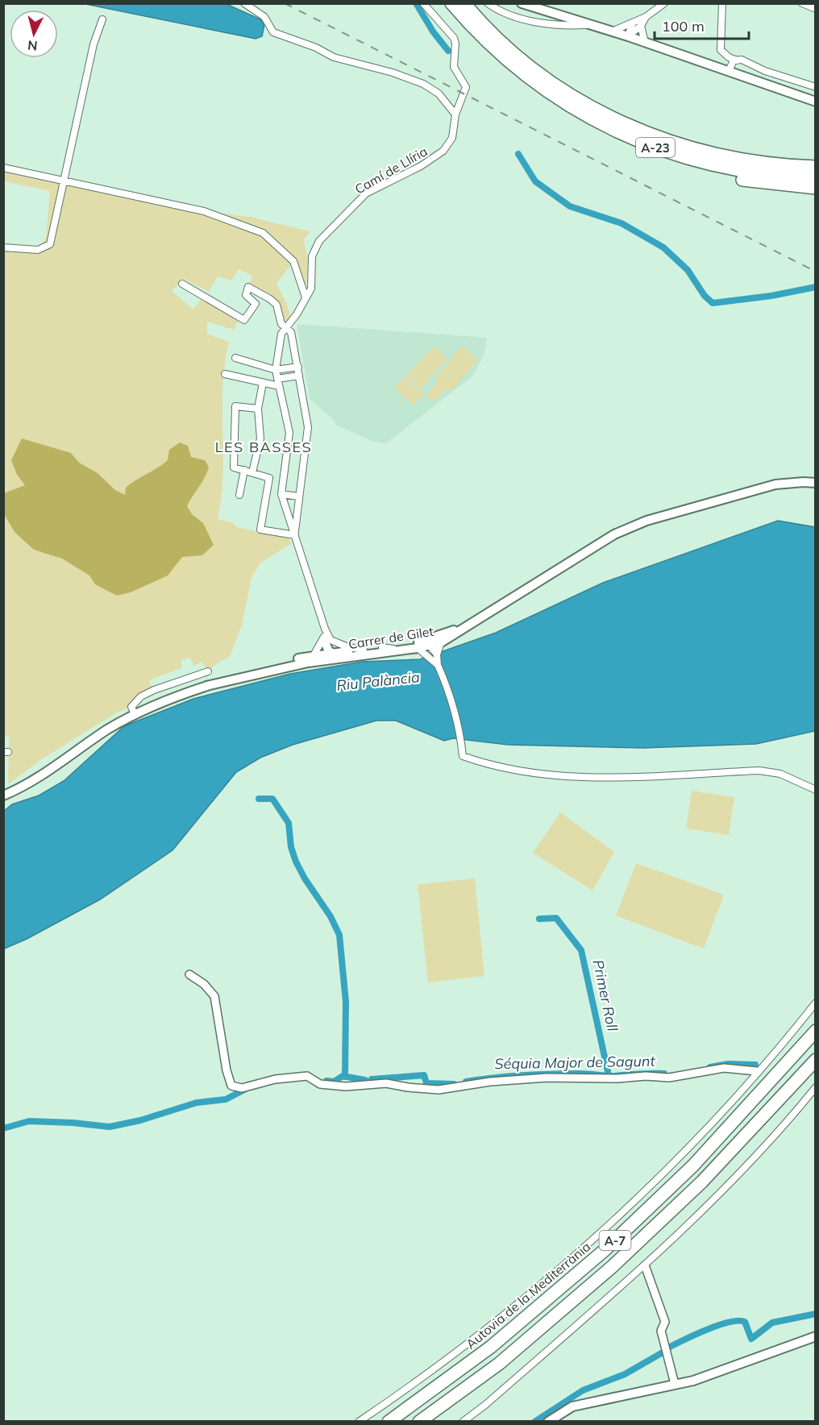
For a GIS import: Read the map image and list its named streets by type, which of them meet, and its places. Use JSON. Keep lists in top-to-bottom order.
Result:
{
  "streets": {
    "highway": ["A-23", "A-7", "Autovia de la Mediterrània"],
    "main road": ["Carrer de Gilet"],
    "street": ["Camí de Llíria"]
  },
  "districts": ["LES BASSES"],
  "water": ["Riu Palància", "Primer Roll", "Séquia Major de Sagunt"],
  "scale_bar": "100 m",
  "north": "bottom"
}
